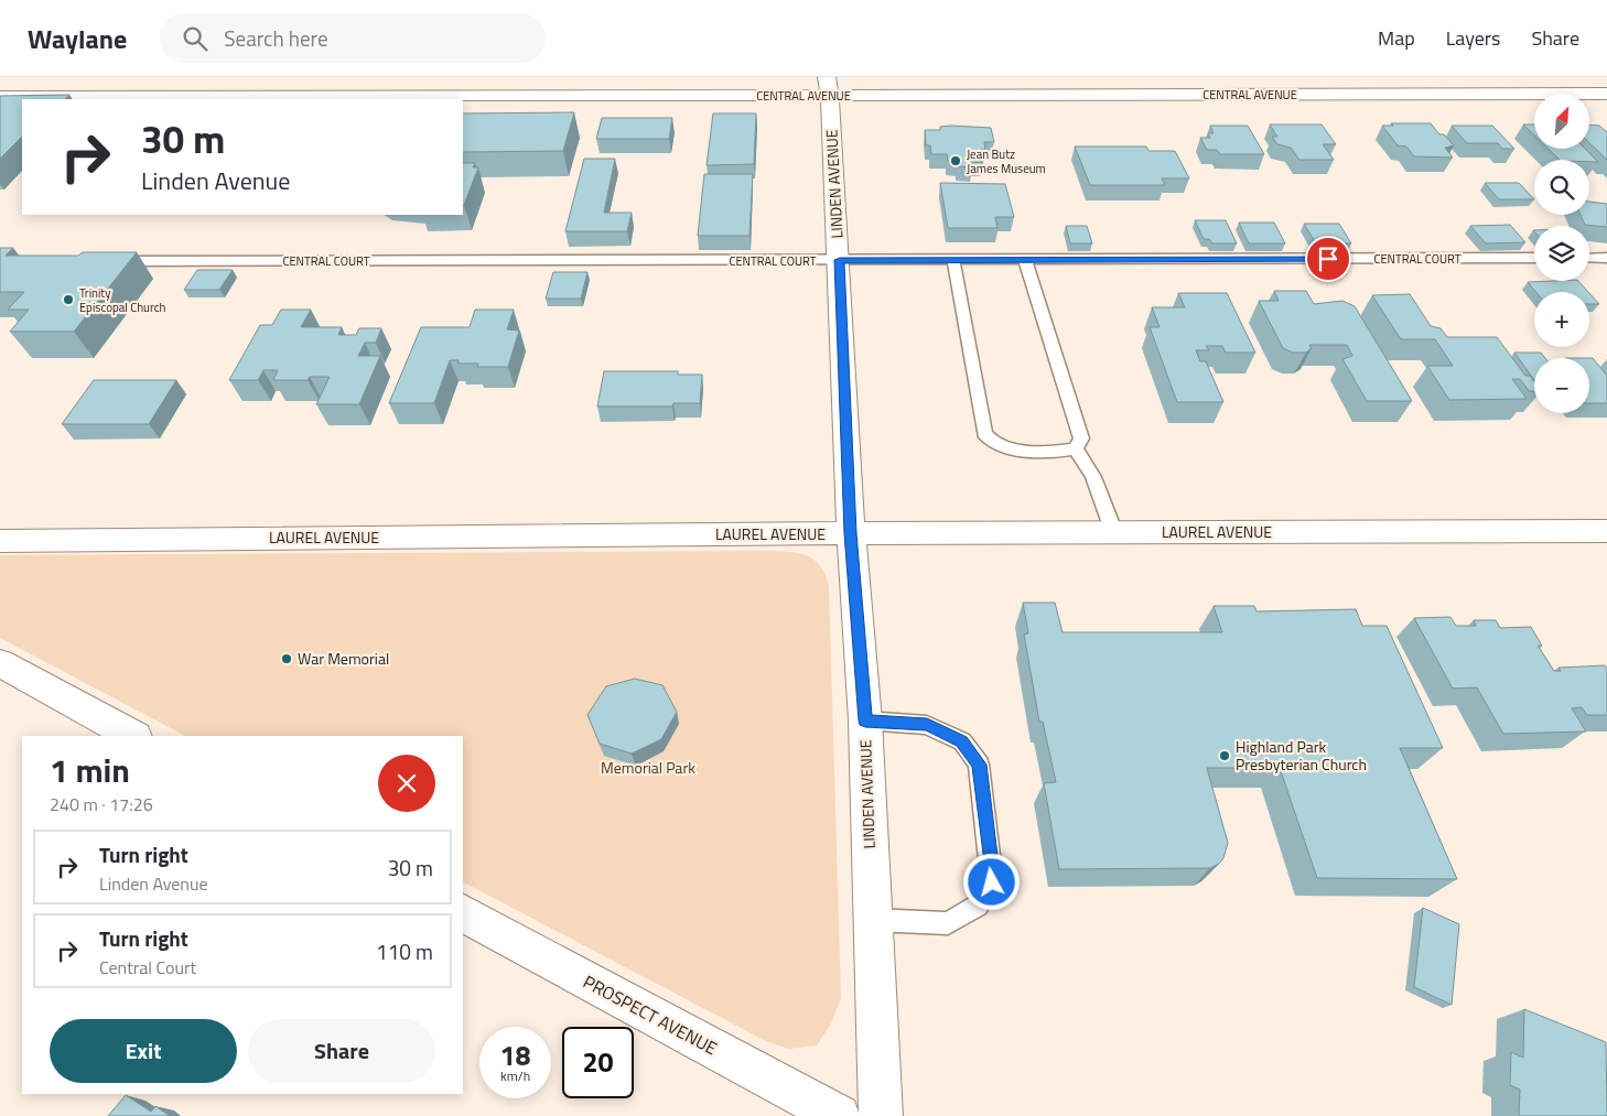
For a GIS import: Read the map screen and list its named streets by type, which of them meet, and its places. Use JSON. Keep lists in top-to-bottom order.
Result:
{
  "streets": {
    "street": [
      "CENTRAL AVENUE",
      "LINDEN AVENUE",
      "LAUREL AVENUE",
      "PROSPECT AVENUE"
    ],
    "lane": ["CENTRAL COURT"]
  },
  "crossings": [
    ["CENTRAL AVENUE", "LINDEN AVENUE"],
    ["LINDEN AVENUE", "CENTRAL COURT"],
    ["LINDEN AVENUE", "LAUREL AVENUE"]
  ],
  "parks": ["Memorial Park"],
  "places": [
    "Jean Butz James Museum",
    "Trinity Episcopal Church",
    "War Memorial",
    "Highland Park Presbyterian Church"
  ],
  "north": "top right",
  "page": {
    "header": "Waylane",
    "search": "Search here",
    "nav": ["Map", "Layers", "Share"],
    "map_buttons": ["+", "−"],
    "turn": ["30 m", "Linden Avenue"],
    "heading": ["1 min", "240 m · 17:26"],
    "list": [
      {
        "name": "Turn right",
        "note": "Linden Avenue",
        "value": "30 m"
      },
      {
        "name": "Turn right",
        "note": "Central Court",
        "value": "110 m"
      }
    ],
    "buttons": ["Exit", "Share"],
    "speed": "18 km/h",
    "limit": "20"
  }
}
